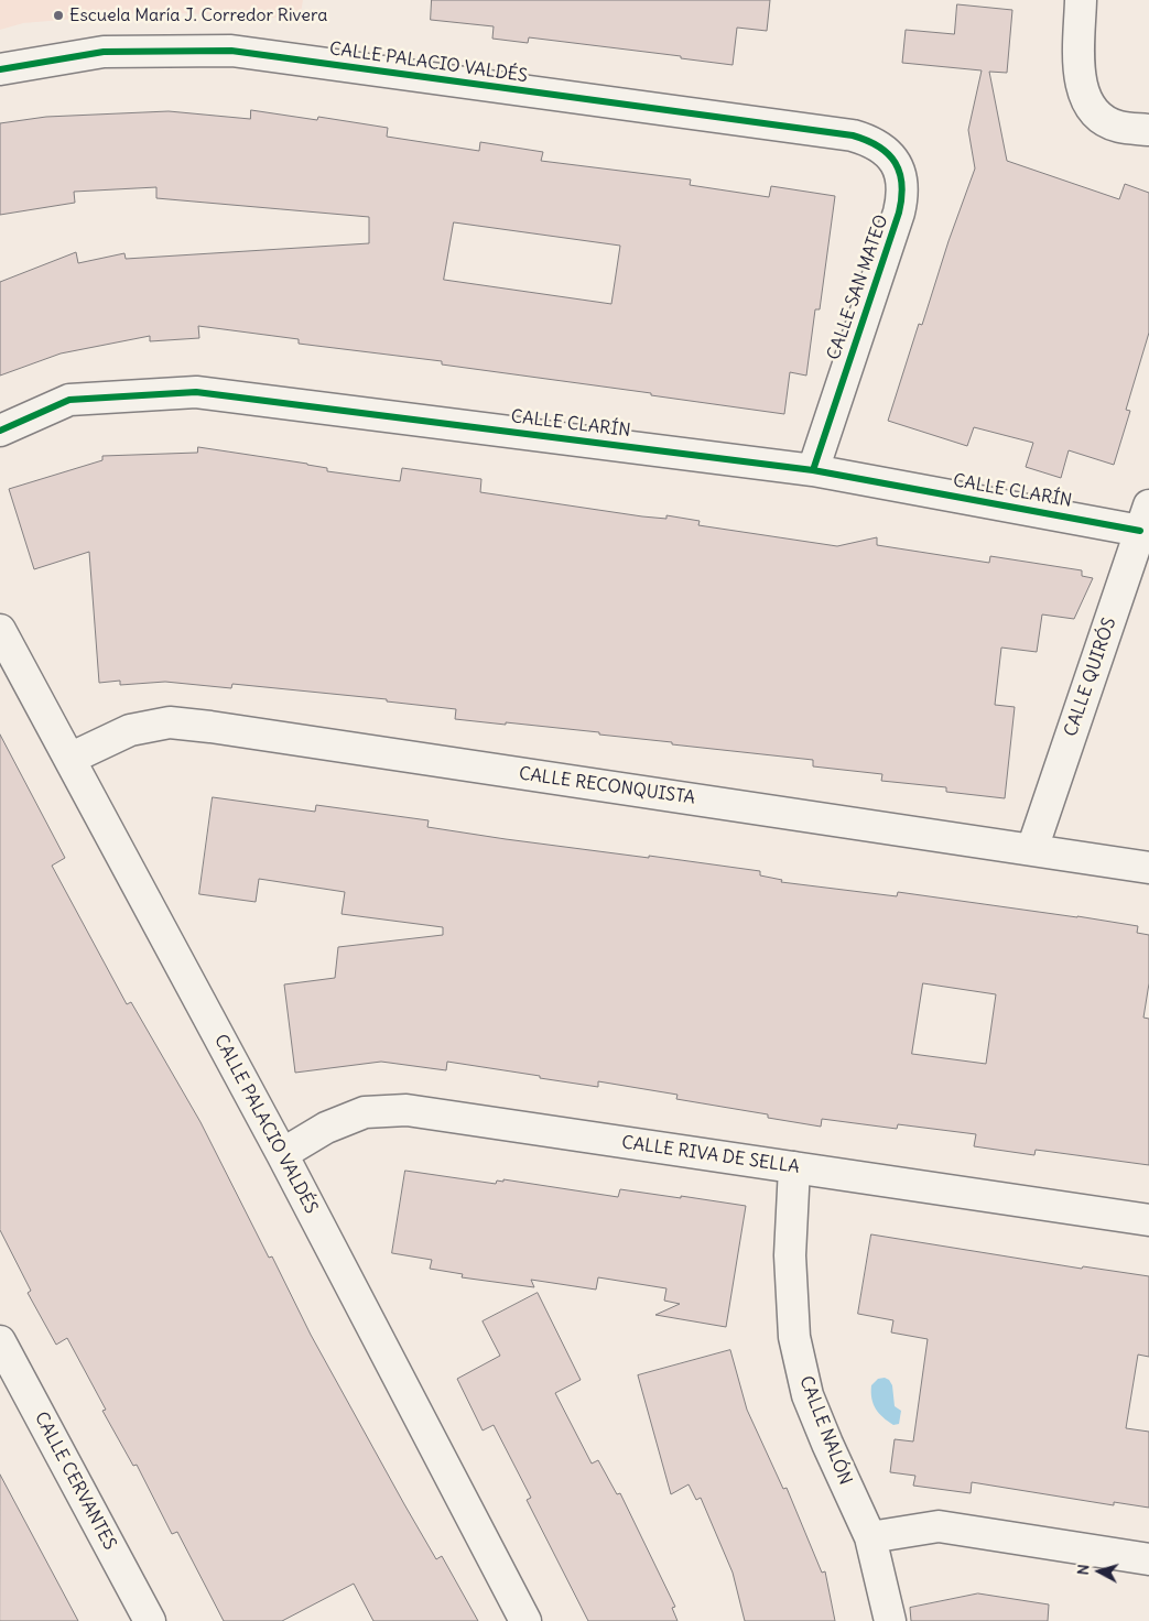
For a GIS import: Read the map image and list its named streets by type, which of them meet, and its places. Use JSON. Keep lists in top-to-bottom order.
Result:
{
  "streets": {
    "street": [
      "CALLE PALACIO VALDÉS",
      "CALLE SAN MATEO",
      "CALLE CLARÍN",
      "CALLE QUIRÓS",
      "CALLE RECONQUISTA",
      "CALLE RIVA DE SELLA",
      "CALLE NALÓN",
      "CALLE CERVANTES"
    ]
  },
  "crossings": [
    ["CALLE PALACIO VALDÉS", "CALLE SAN MATEO"],
    ["CALLE PALACIO VALDÉS", "CALLE RECONQUISTA"],
    ["CALLE PALACIO VALDÉS", "CALLE RIVA DE SELLA"],
    ["CALLE SAN MATEO", "CALLE CLARÍN"],
    ["CALLE CLARÍN", "CALLE QUIRÓS"],
    ["CALLE QUIRÓS", "CALLE RECONQUISTA"],
    ["CALLE RIVA DE SELLA", "CALLE NALÓN"]
  ],
  "places": ["Escuela María J. Corredor Rivera"],
  "north": "left"
}
